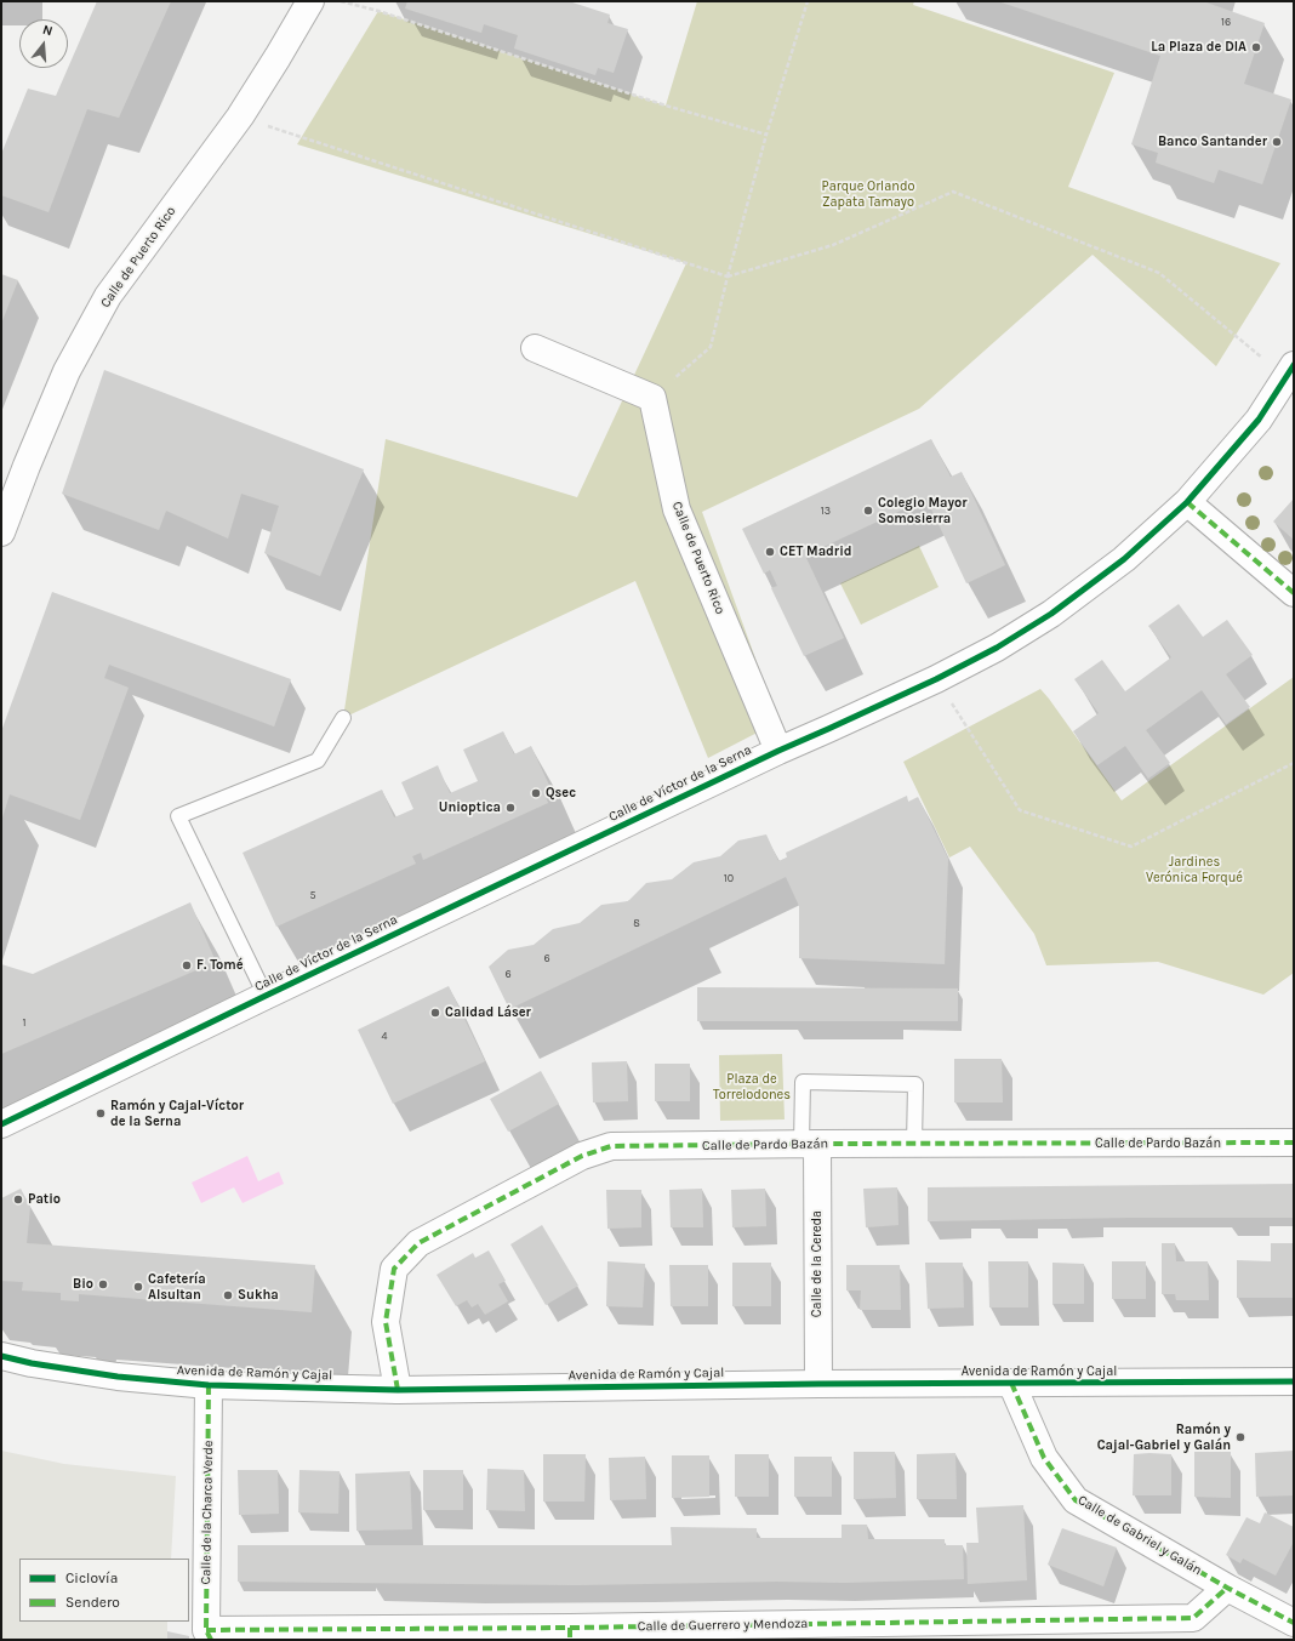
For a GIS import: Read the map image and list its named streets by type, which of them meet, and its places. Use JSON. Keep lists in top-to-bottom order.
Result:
{
  "streets": {
    "street": [
      "Calle de Puerto Rico",
      "Calle de Víctor de la Serna",
      "Calle de Pardo Bazán",
      "Calle de la Cereda",
      "Avenida de Ramón y Cajal",
      "Calle de la Charca Verde",
      "Calle de Gabriel y Galán",
      "Calle de Guerrero y Mendoza"
    ]
  },
  "crossings": [
    ["Calle de Puerto Rico", "Calle de Víctor de la Serna"],
    ["Calle de Pardo Bazán", "Calle de la Cereda"],
    ["Calle de Pardo Bazán", "Avenida de Ramón y Cajal"],
    ["Calle de la Cereda", "Avenida de Ramón y Cajal"],
    ["Avenida de Ramón y Cajal", "Calle de la Charca Verde"],
    ["Avenida de Ramón y Cajal", "Calle de Gabriel y Galán"],
    ["Calle de la Charca Verde", "Calle de Guerrero y Mendoza"],
    ["Calle de Gabriel y Galán", "Calle de Guerrero y Mendoza"]
  ],
  "parks": ["Parque Orlando Zapata Tamayo", "Jardines Verónica Forqué", "Plaza de Torrelodones"],
  "places": [
    "La Plaza de DIA",
    "Banco Santander",
    "Colegio Mayor Somosierra",
    "CET Madrid",
    "Qsec",
    "Unioptica",
    "F. Tomé",
    "Calidad Láser",
    "Ramón y Cajal-Víctor de la Serna",
    "Patio",
    "Bio",
    "Cafetería Alsultan",
    "Sukha",
    "Ramón y Cajal-Gabriel y Galán"
  ],
  "house_numbers": [
    "16",
    "13",
    "10",
    "5",
    "8",
    "6",
    "6",
    "1",
    "4"
  ],
  "legend": ["Ciclovía", "Sendero"],
  "north": "top"
}
